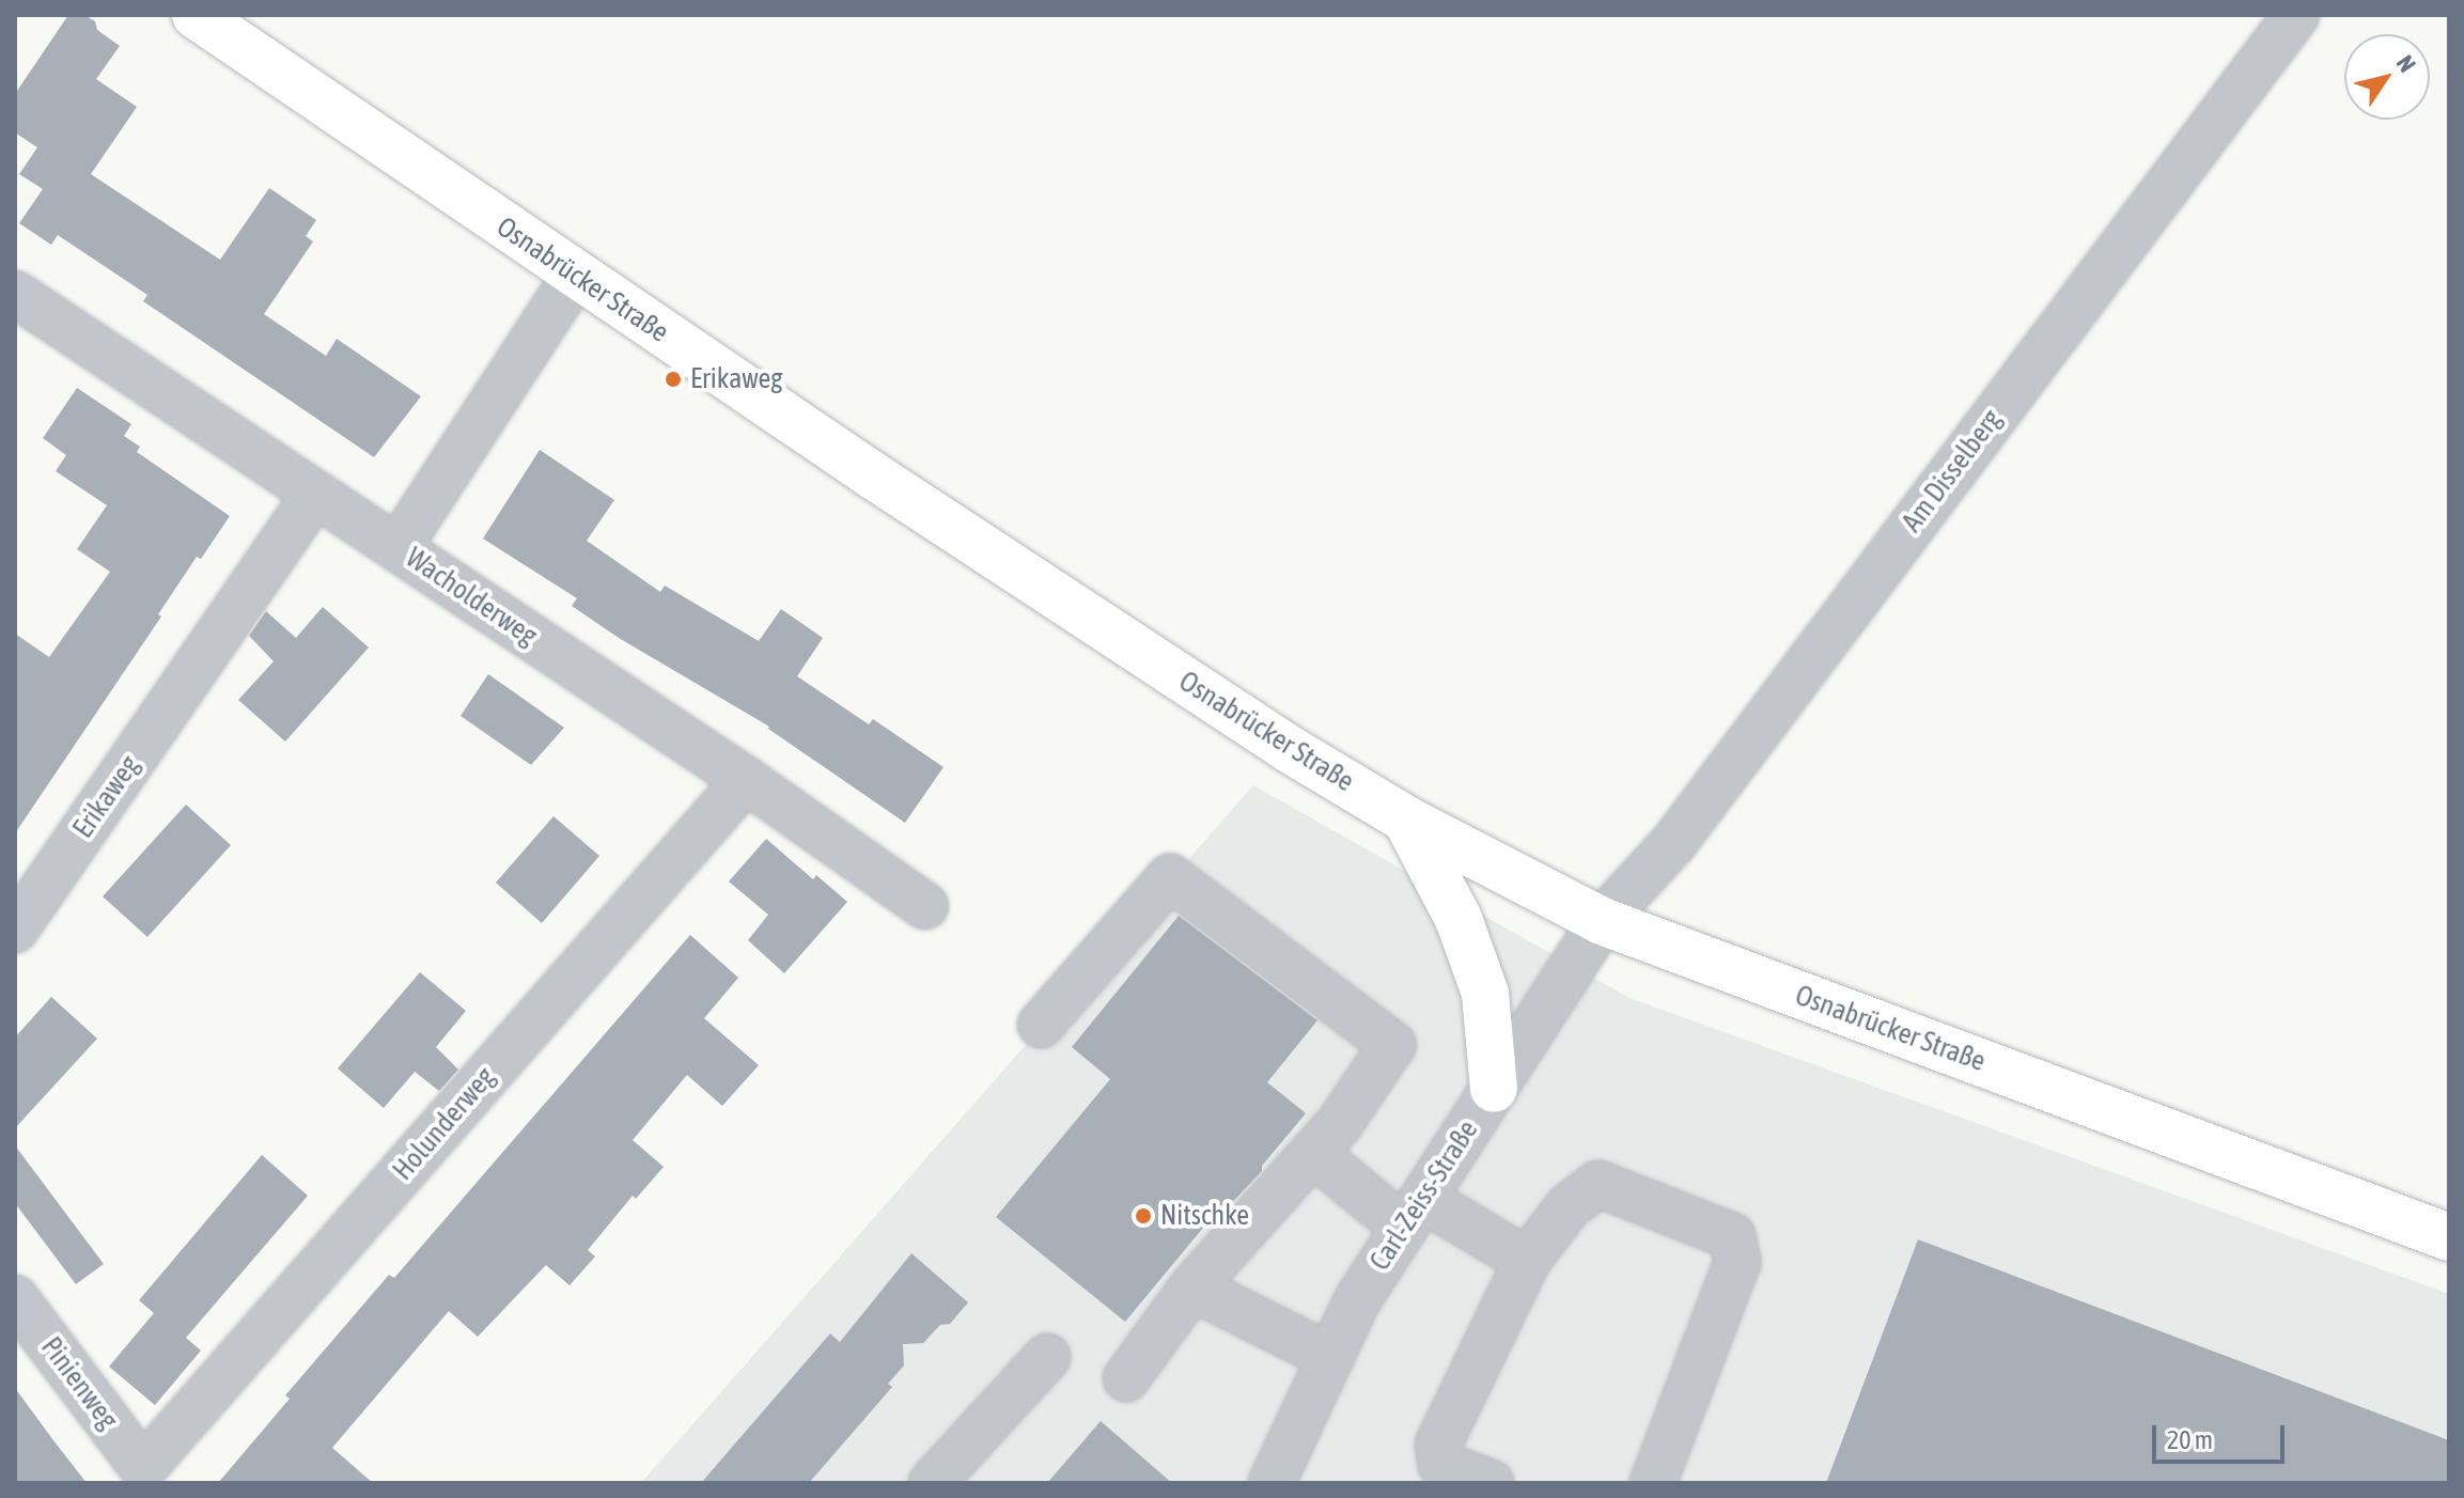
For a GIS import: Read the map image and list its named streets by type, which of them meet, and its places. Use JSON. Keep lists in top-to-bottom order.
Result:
{
  "streets": {
    "main road": ["Osnabrücker Straße"],
    "street": [
      "Am Disselberg",
      "Wacholderweg",
      "Erikaweg",
      "Holunderweg",
      "Carl-Zeiss-Straße",
      "Pinienweg"
    ]
  },
  "crossings": [
    ["Osnabrücker Straße", "Am Disselberg"],
    ["Osnabrücker Straße", "Carl-Zeiss-Straße"],
    ["Am Disselberg", "Carl-Zeiss-Straße"],
    ["Wacholderweg", "Erikaweg"],
    ["Wacholderweg", "Holunderweg"],
    ["Holunderweg", "Pinienweg"]
  ],
  "places": ["Erikaweg", "Nitschke"],
  "scale_bar": "20 m",
  "north": "top right"
}
